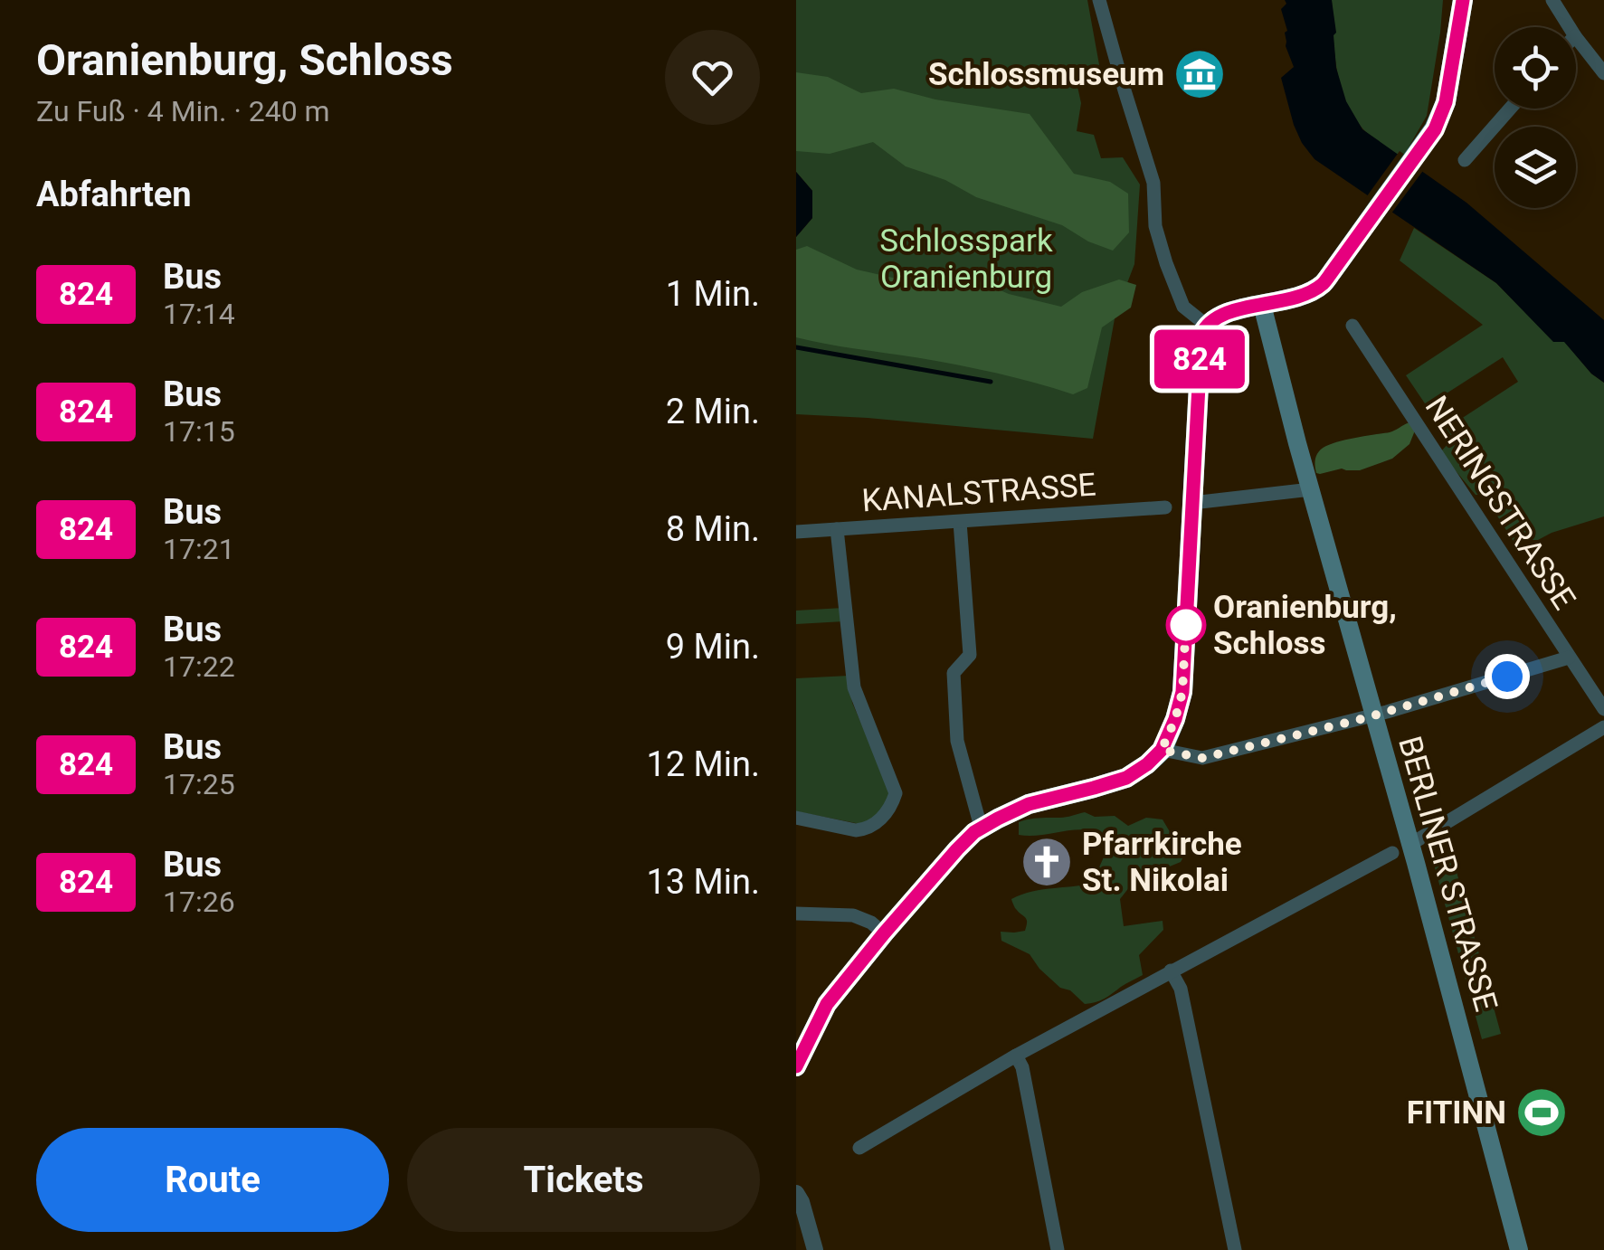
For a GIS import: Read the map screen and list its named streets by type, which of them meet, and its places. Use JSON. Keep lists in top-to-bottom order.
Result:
{
  "streets": {
    "main road": ["BERLINER STRASSE"],
    "street": ["KANALSTRASSE", "NERINGSTRASSE"]
  },
  "parks": ["Schlosspark Oranienburg"],
  "places": {
    "museum": ["Schlossmuseum"],
    "other": ["Oranienburg, Schloss"],
    "church": ["Pfarrkirche St. Nikolai"],
    "sports": ["FITINN"]
  },
  "lines": ["bus line 824"],
  "page": {
    "heading": [
      ["Oranienburg, Schloss", "Zu Fuß · 4 Min. · 240 m"],
      "Abfahrten"
    ],
    "on_map": "824",
    "list": [
      {
        "mark": "824",
        "name": "Bus",
        "note": "17:14",
        "value": "1 Min."
      },
      {
        "mark": "824",
        "name": "Bus",
        "note": "17:15",
        "value": "2 Min."
      },
      {
        "mark": "824",
        "name": "Bus",
        "note": "17:21",
        "value": "8 Min."
      },
      {
        "mark": "824",
        "name": "Bus",
        "note": "17:22",
        "value": "9 Min."
      },
      {
        "mark": "824",
        "name": "Bus",
        "note": "17:25",
        "value": "12 Min."
      },
      {
        "mark": "824",
        "name": "Bus",
        "note": "17:26",
        "value": "13 Min."
      }
    ],
    "buttons": ["Route", "Tickets"]
  }
}
